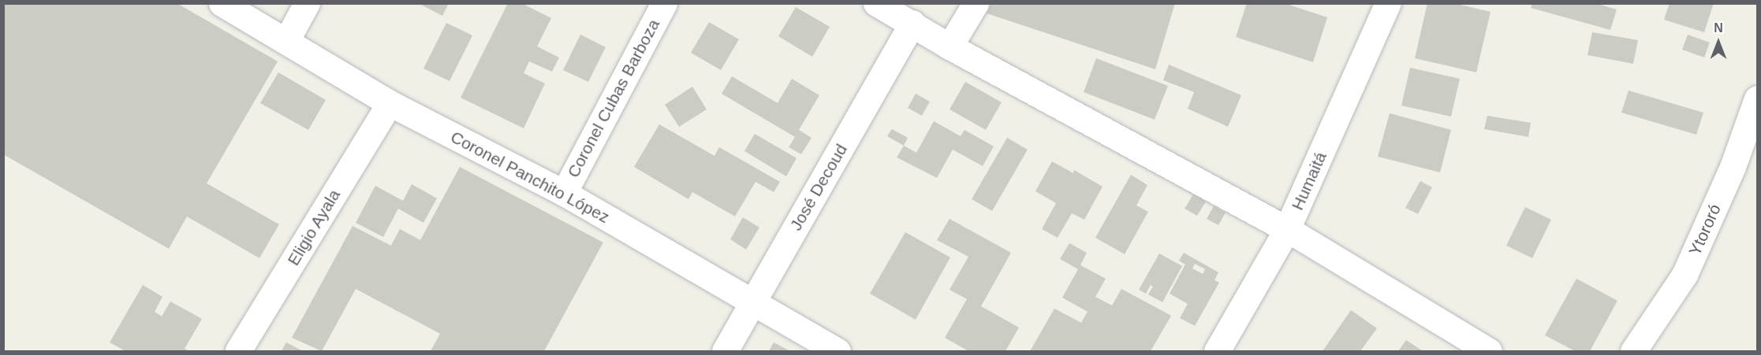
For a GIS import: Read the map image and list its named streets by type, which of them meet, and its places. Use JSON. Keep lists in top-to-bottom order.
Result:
{
  "streets": {
    "street": [
      "Coronel Cubas Barboza",
      "Coronel Panchito López",
      "Humaitá",
      "José Decoud",
      "Eligio Ayala",
      "Ytororó"
    ]
  },
  "crossings": [
    ["Coronel Cubas Barboza", "Coronel Panchito López"],
    ["Coronel Panchito López", "José Decoud"],
    ["Coronel Panchito López", "Eligio Ayala"]
  ],
  "north": "top"
}
